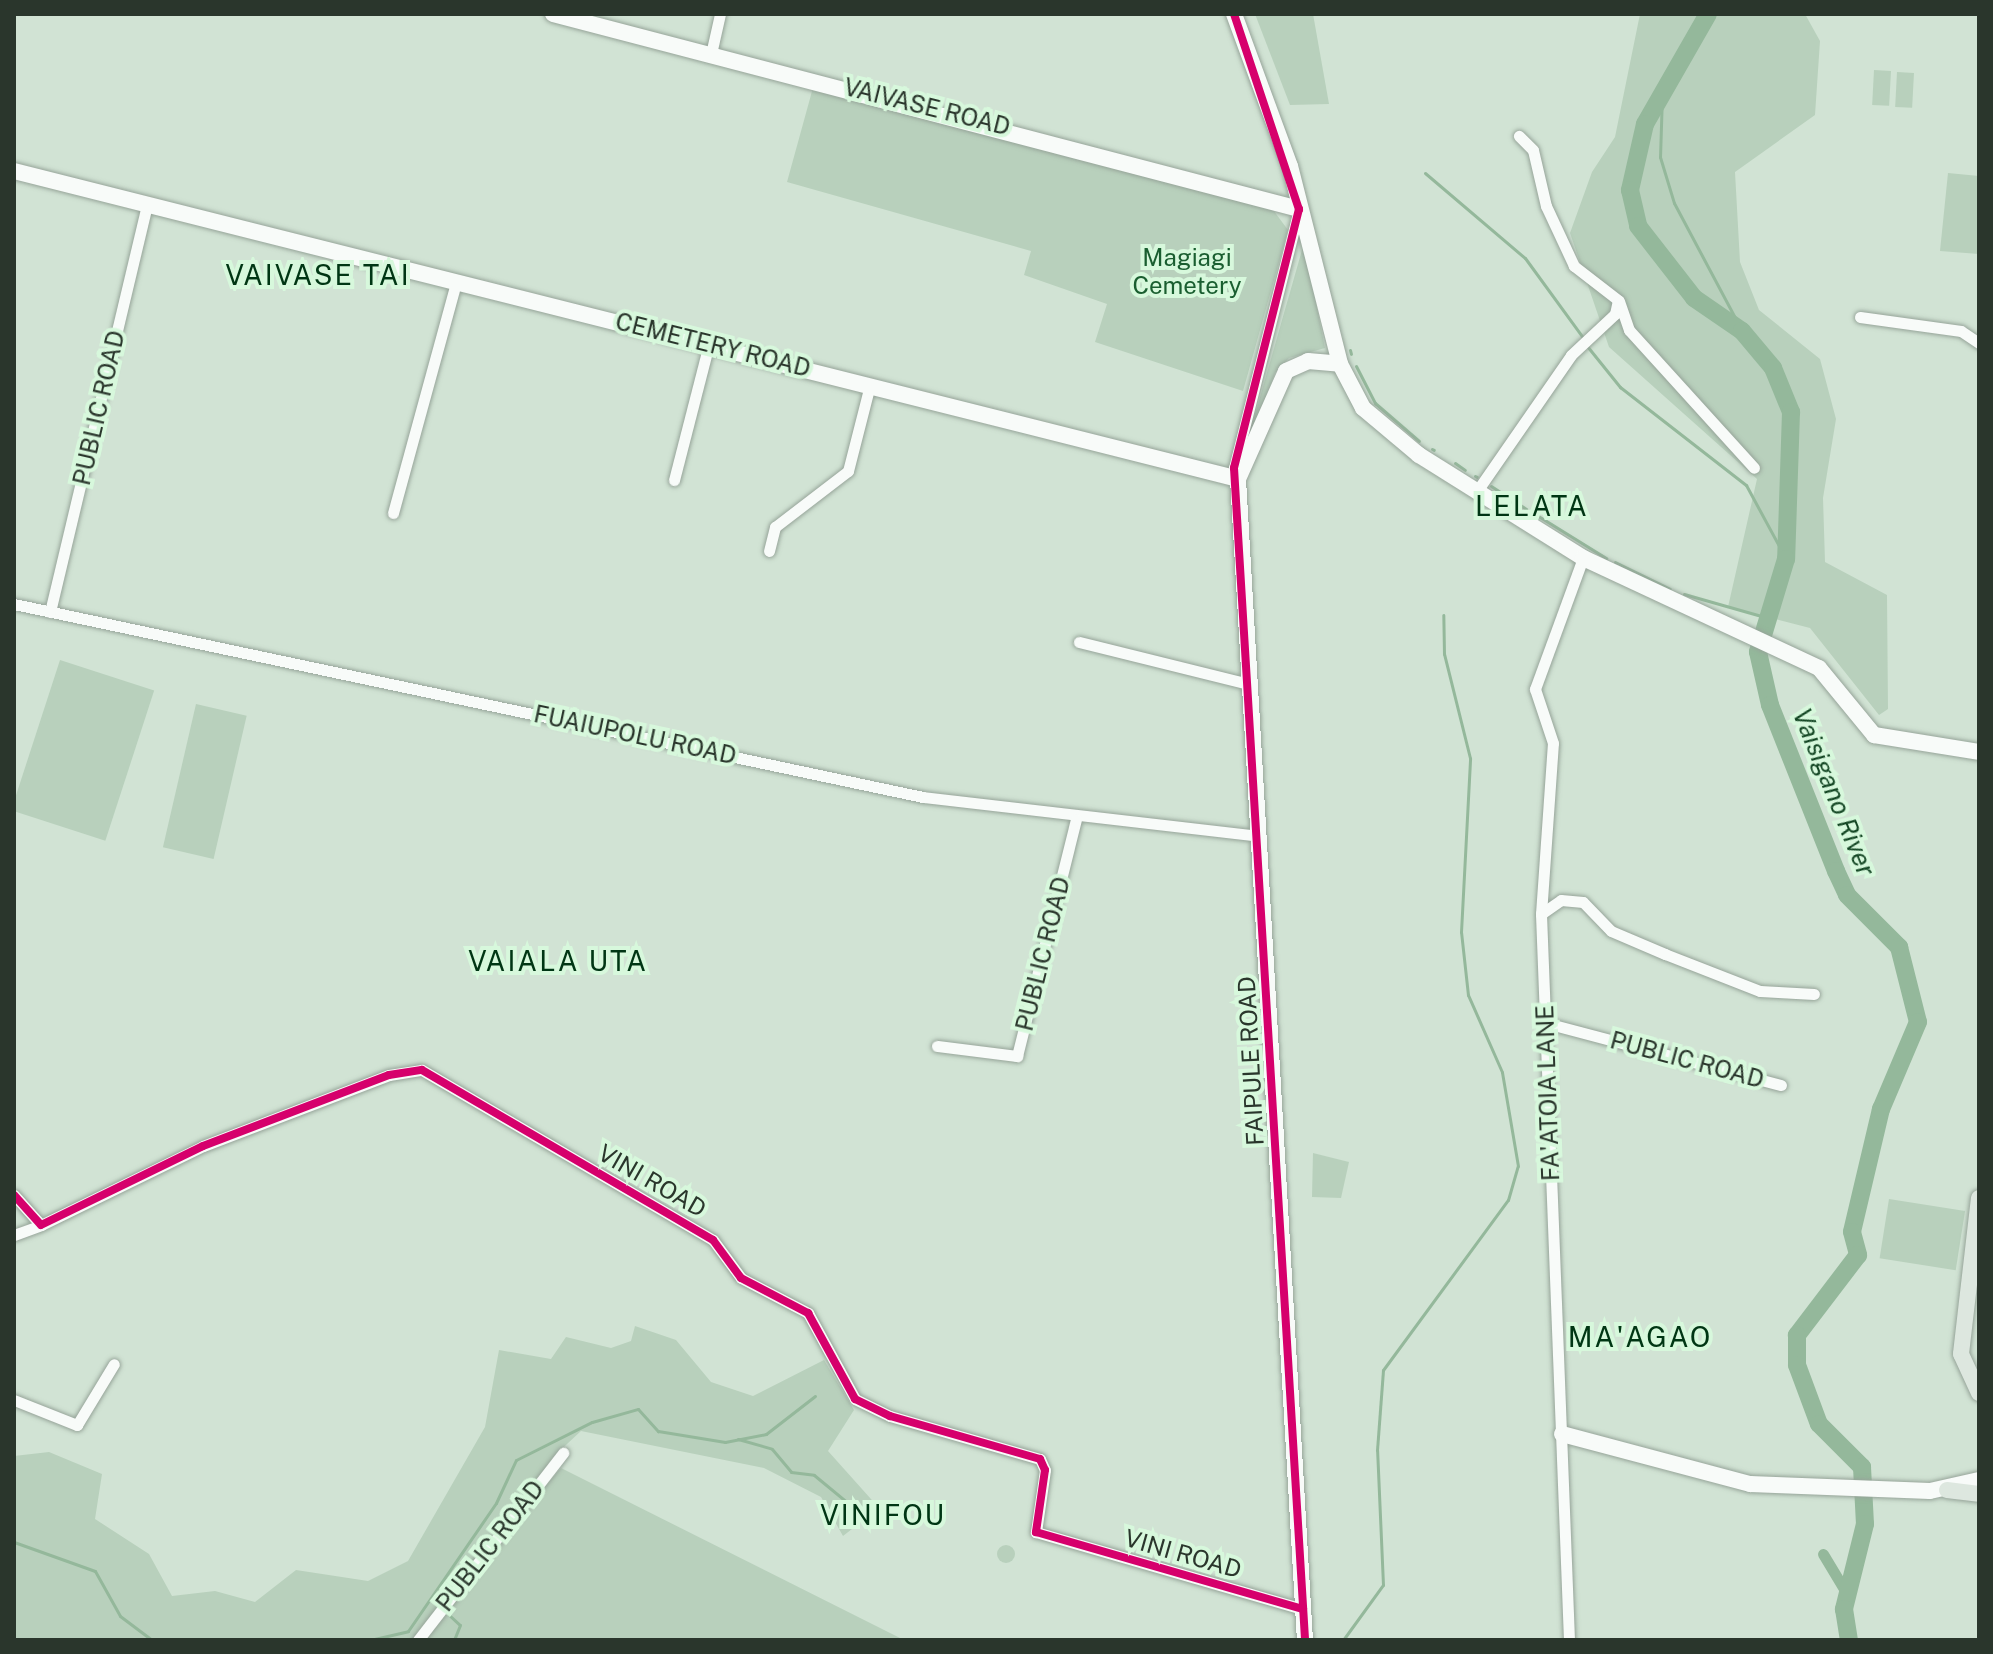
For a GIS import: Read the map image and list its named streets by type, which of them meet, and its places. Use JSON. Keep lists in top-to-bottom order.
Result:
{
  "streets": {
    "street": [
      "VAIVASE ROAD",
      "CEMETERY ROAD",
      "PUBLIC ROAD",
      "FUAIUPOLU ROAD",
      "FAIPULE ROAD",
      "FA'ATOIA LANE",
      "VINI ROAD"
    ]
  },
  "crossings": [
    ["CEMETERY ROAD", "PUBLIC ROAD"],
    ["CEMETERY ROAD", "FAIPULE ROAD"],
    ["PUBLIC ROAD", "FUAIUPOLU ROAD"],
    ["PUBLIC ROAD", "FA'ATOIA LANE"],
    ["FUAIUPOLU ROAD", "FAIPULE ROAD"],
    ["FAIPULE ROAD", "VINI ROAD"]
  ],
  "districts": [
    "VAIVASE TAI",
    "LELATA",
    "VAIALA UTA",
    "MA'AGAO",
    "VINIFOU"
  ],
  "water": ["Vaisigano River"],
  "parks": ["Magiagi Cemetery"]
}
